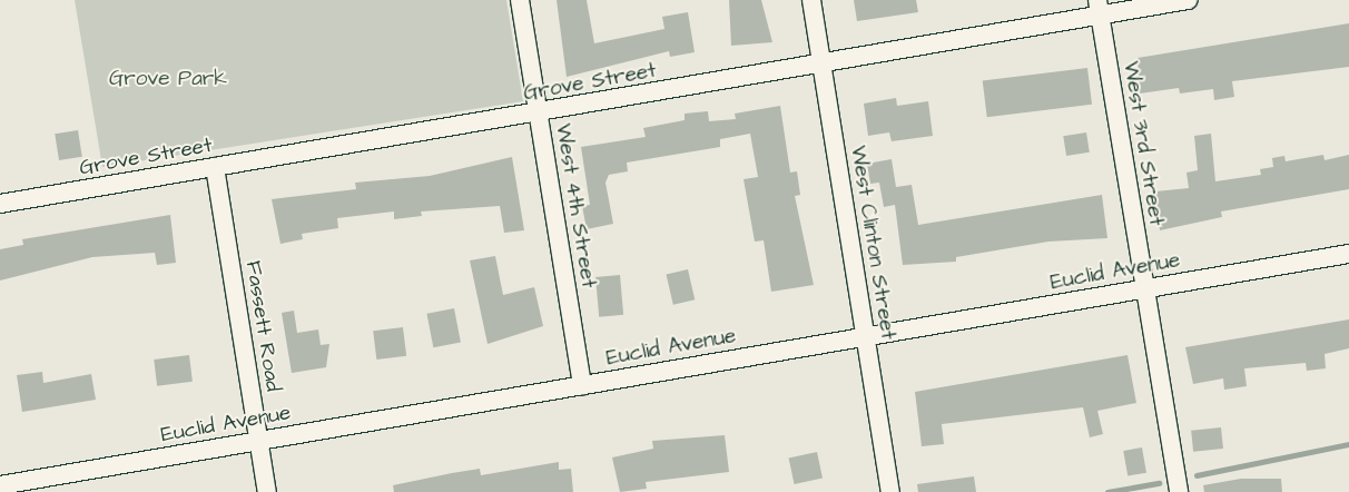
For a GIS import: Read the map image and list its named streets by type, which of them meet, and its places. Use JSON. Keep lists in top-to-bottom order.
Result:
{
  "streets": {
    "street": [
      "Grove Street",
      "West 3rd Street",
      "West 4th Street",
      "West Clinton Street",
      "Euclid Avenue",
      "Fassett Road"
    ]
  },
  "crossings": [
    ["Grove Street", "West 3rd Street"],
    ["Grove Street", "West 4th Street"],
    ["Grove Street", "West Clinton Street"],
    ["Grove Street", "Fassett Road"],
    ["West 3rd Street", "Euclid Avenue"],
    ["West 4th Street", "Euclid Avenue"],
    ["West Clinton Street", "Euclid Avenue"],
    ["Euclid Avenue", "Fassett Road"]
  ],
  "parks": ["Grove Park"]
}
